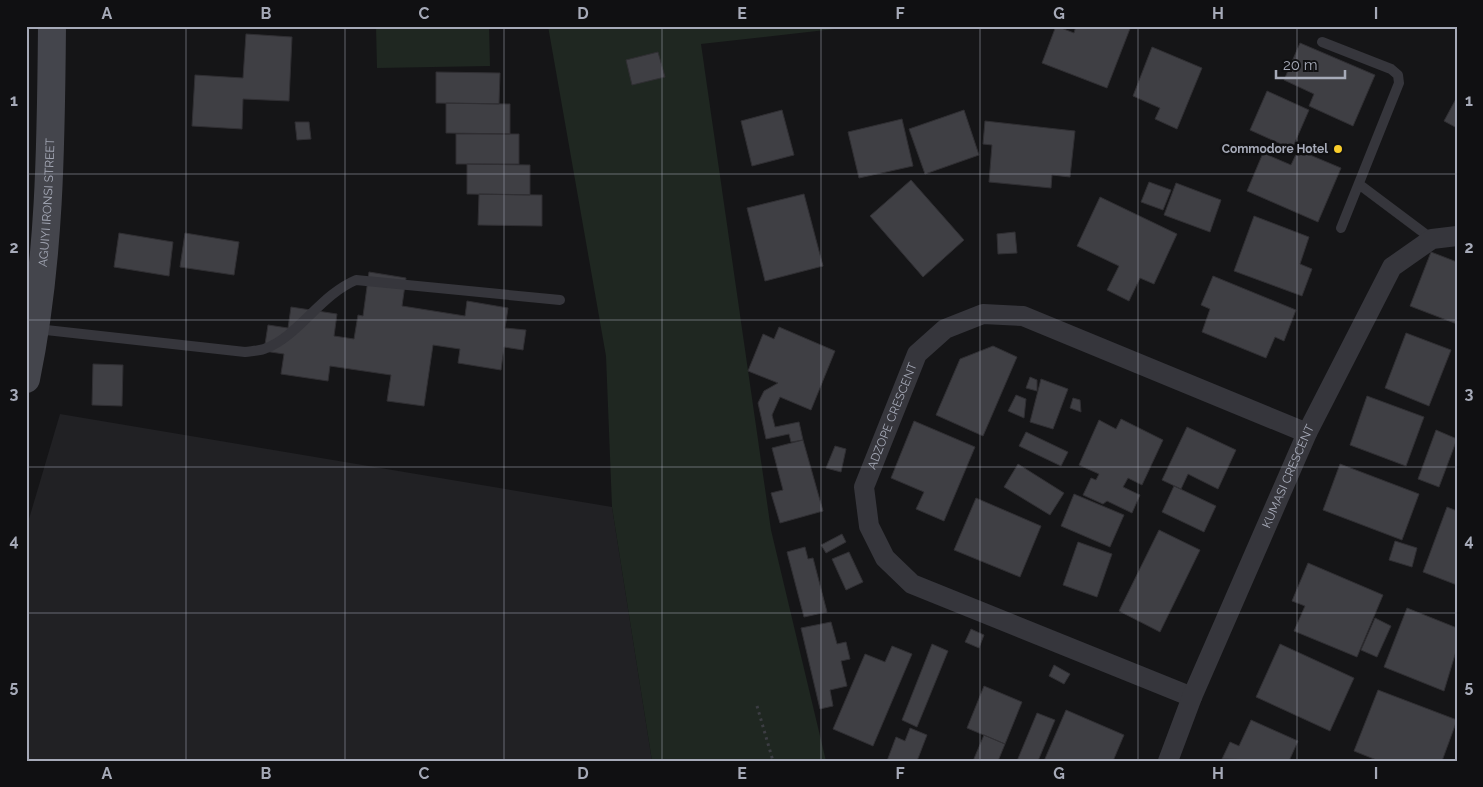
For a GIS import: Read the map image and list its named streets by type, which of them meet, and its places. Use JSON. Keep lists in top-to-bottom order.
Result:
{
  "streets": {
    "main road": ["AGUIYI IRONSI STREET"],
    "street": ["ADZOPE CRESCENT", "KUMASI CRESCENT"]
  },
  "crossings": [
    ["ADZOPE CRESCENT", "KUMASI CRESCENT"]
  ],
  "places": ["Commodore Hotel"],
  "scale_bar": "20 m",
  "grid": {
    "columns": [
      "A",
      "B",
      "C",
      "D",
      "E",
      "F",
      "G",
      "H",
      "I"
    ],
    "rows": [
      "1",
      "2",
      "3",
      "4",
      "5"
    ]
  }
}
